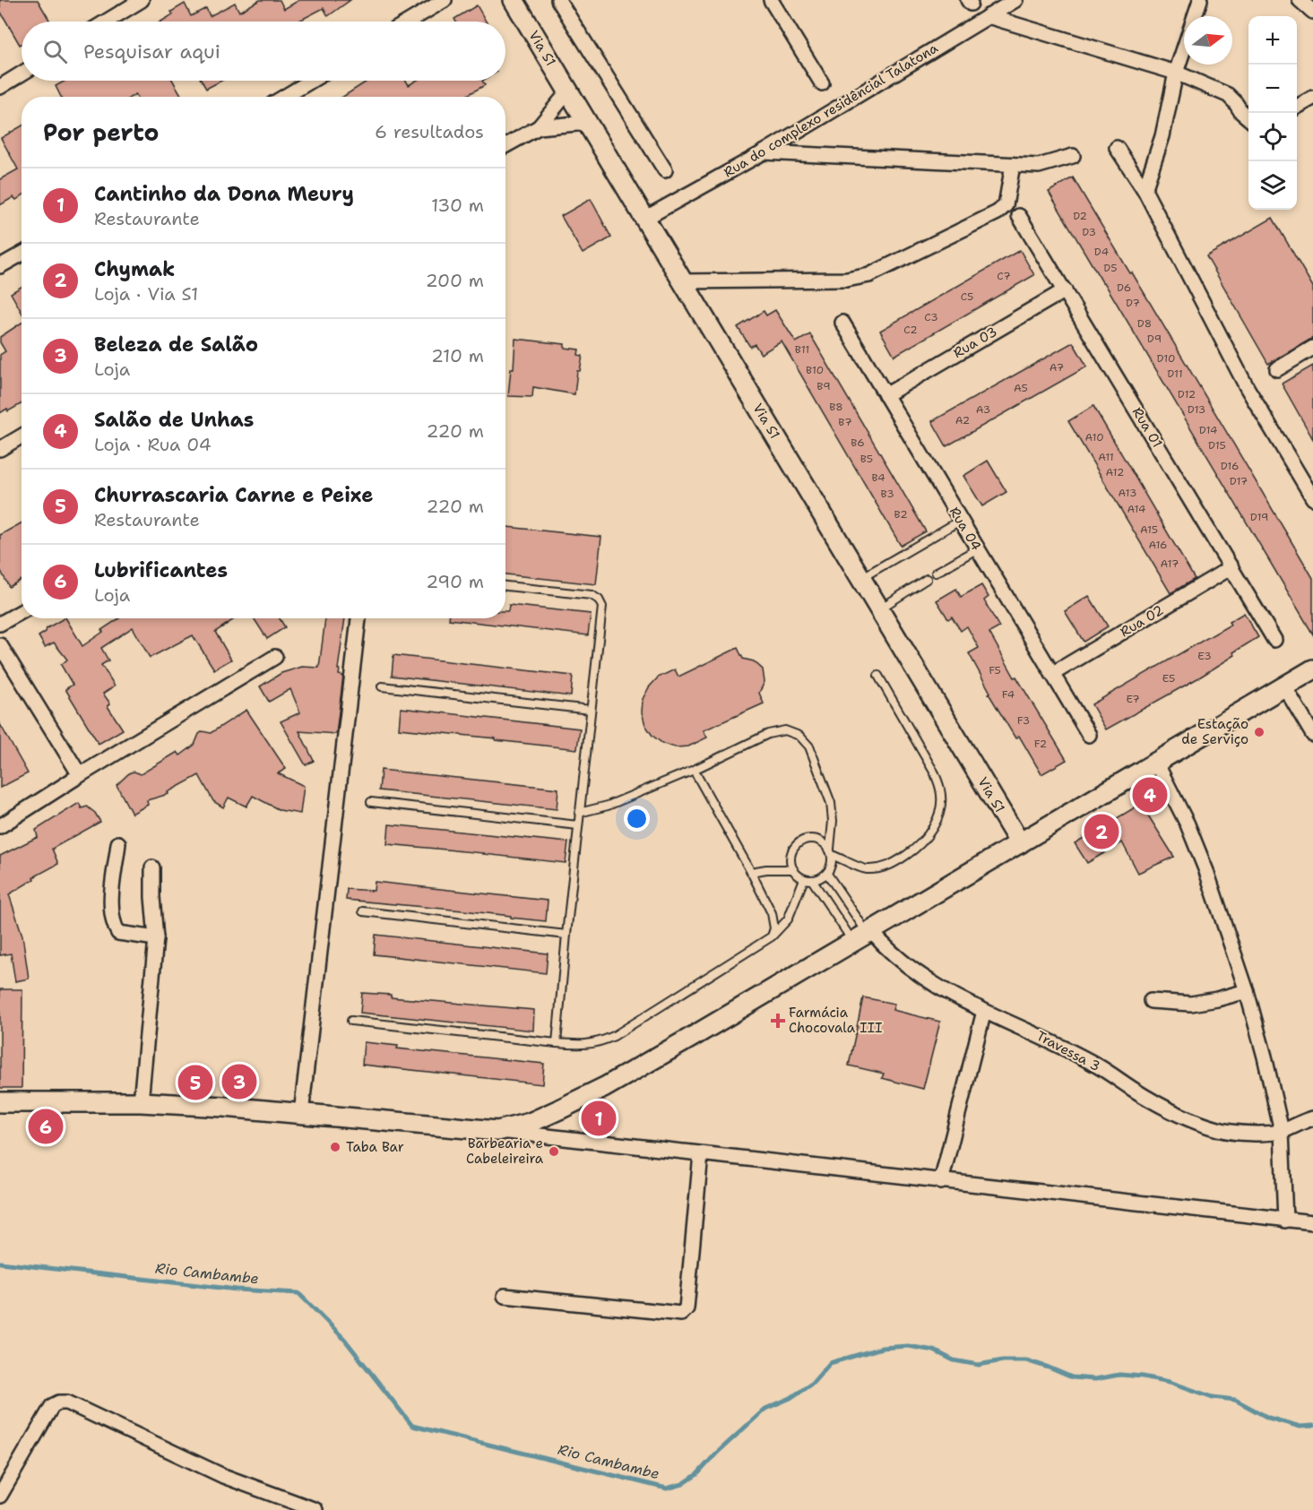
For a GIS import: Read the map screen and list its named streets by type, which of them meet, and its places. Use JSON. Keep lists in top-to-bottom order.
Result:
{
  "streets": {
    "street": [
      "Via S1",
      "Rua do complexo residêncial Talatona",
      "Rua 03",
      "Rua 01",
      "Rua 04",
      "Rua 02",
      "Travessa 3"
    ]
  },
  "crossings": [
    ["Via S1", "Rua do complexo residêncial Talatona"],
    ["Rua 03", "Rua 01"],
    ["Rua 03", "Rua 04"],
    ["Rua 01", "Rua 02"],
    ["Rua 04", "Rua 02"]
  ],
  "water": ["Rio Cambambe"],
  "places": {
    "other": ["Estação de Serviço", "Taba Bar", "Barbearia e Cabeleireira"],
    "health": ["Farmácia Chocovala III"]
  },
  "house_numbers": [
    "D2",
    "D3",
    "D4",
    "D5",
    "C7",
    "D6",
    "C5",
    "D7",
    "C3",
    "D8",
    "C2",
    "D9",
    "B11",
    "D10",
    "A7",
    "B10",
    "D11",
    "B9",
    "A5",
    "D12",
    "B8",
    "A3",
    "D13",
    "A2",
    "B7",
    "D14",
    "A10",
    "B6",
    "D15",
    "A11",
    "B5",
    "D16",
    "A12",
    "B4",
    "D17",
    "A13",
    "B3",
    "A14",
    "B2",
    "D19",
    "A15",
    "A16",
    "A17",
    "E3",
    "F5",
    "E5",
    "F4",
    "E7",
    "F3",
    "F2"
  ],
  "north": "right",
  "page": {
    "map_buttons": ["+", "−"],
    "search": "Pesquisar aqui",
    "heading": ["Por perto", "6 resultados"],
    "list": [
      {
        "mark": "1",
        "name": "Cantinho da Dona Meury",
        "note": "Restaurante",
        "value": "130 m"
      },
      {
        "mark": "2",
        "name": "Chymak",
        "note": "Loja · Via S1",
        "value": "200 m"
      },
      {
        "mark": "3",
        "name": "Beleza de Salão",
        "note": "Loja",
        "value": "210 m"
      },
      {
        "mark": "4",
        "name": "Salão de Unhas",
        "note": "Loja · Rua 04",
        "value": "220 m"
      },
      {
        "mark": "5",
        "name": "Churrascaria Carne e Peixe",
        "note": "Restaurante",
        "value": "220 m"
      },
      {
        "mark": "6",
        "name": "Lubrificantes",
        "note": "Loja",
        "value": "290 m"
      }
    ],
    "pins": [
      "4",
      "2",
      "3",
      "5",
      "1",
      "6"
    ]
  }
}
